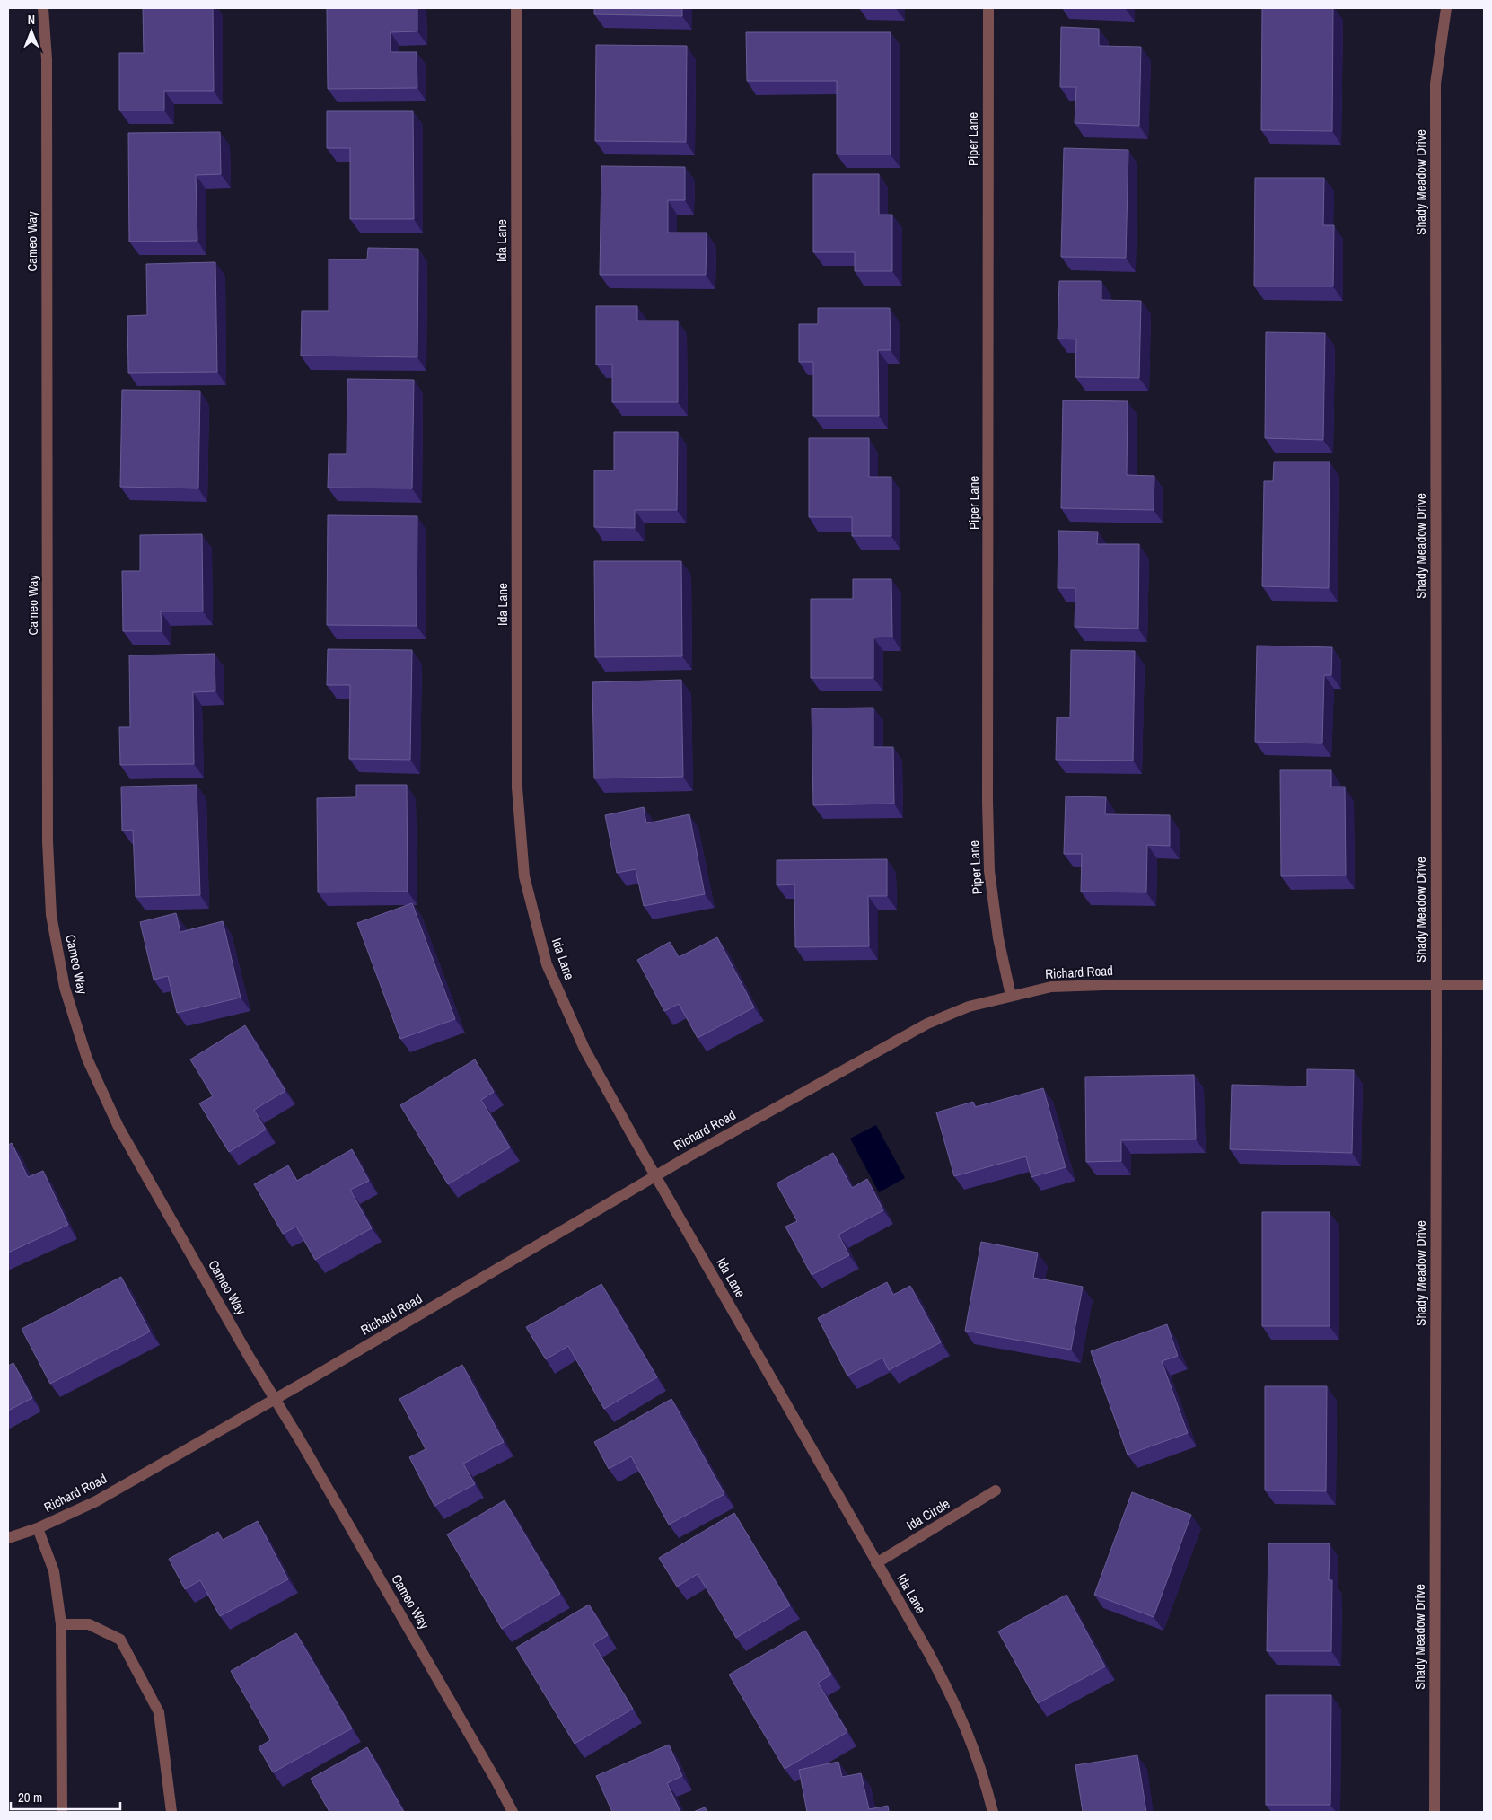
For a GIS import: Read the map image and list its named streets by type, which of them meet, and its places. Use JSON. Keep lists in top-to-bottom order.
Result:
{
  "streets": {
    "street": [
      "Piper Lane",
      "Shady Meadow Drive",
      "Ida Lane",
      "Cameo Way",
      "Richard Road",
      "Ida Circle"
    ]
  },
  "crossings": [
    ["Piper Lane", "Richard Road"],
    ["Shady Meadow Drive", "Richard Road"],
    ["Ida Lane", "Richard Road"],
    ["Ida Lane", "Ida Circle"],
    ["Cameo Way", "Richard Road"]
  ],
  "scale_bar": "20 m",
  "north": "top"
}
